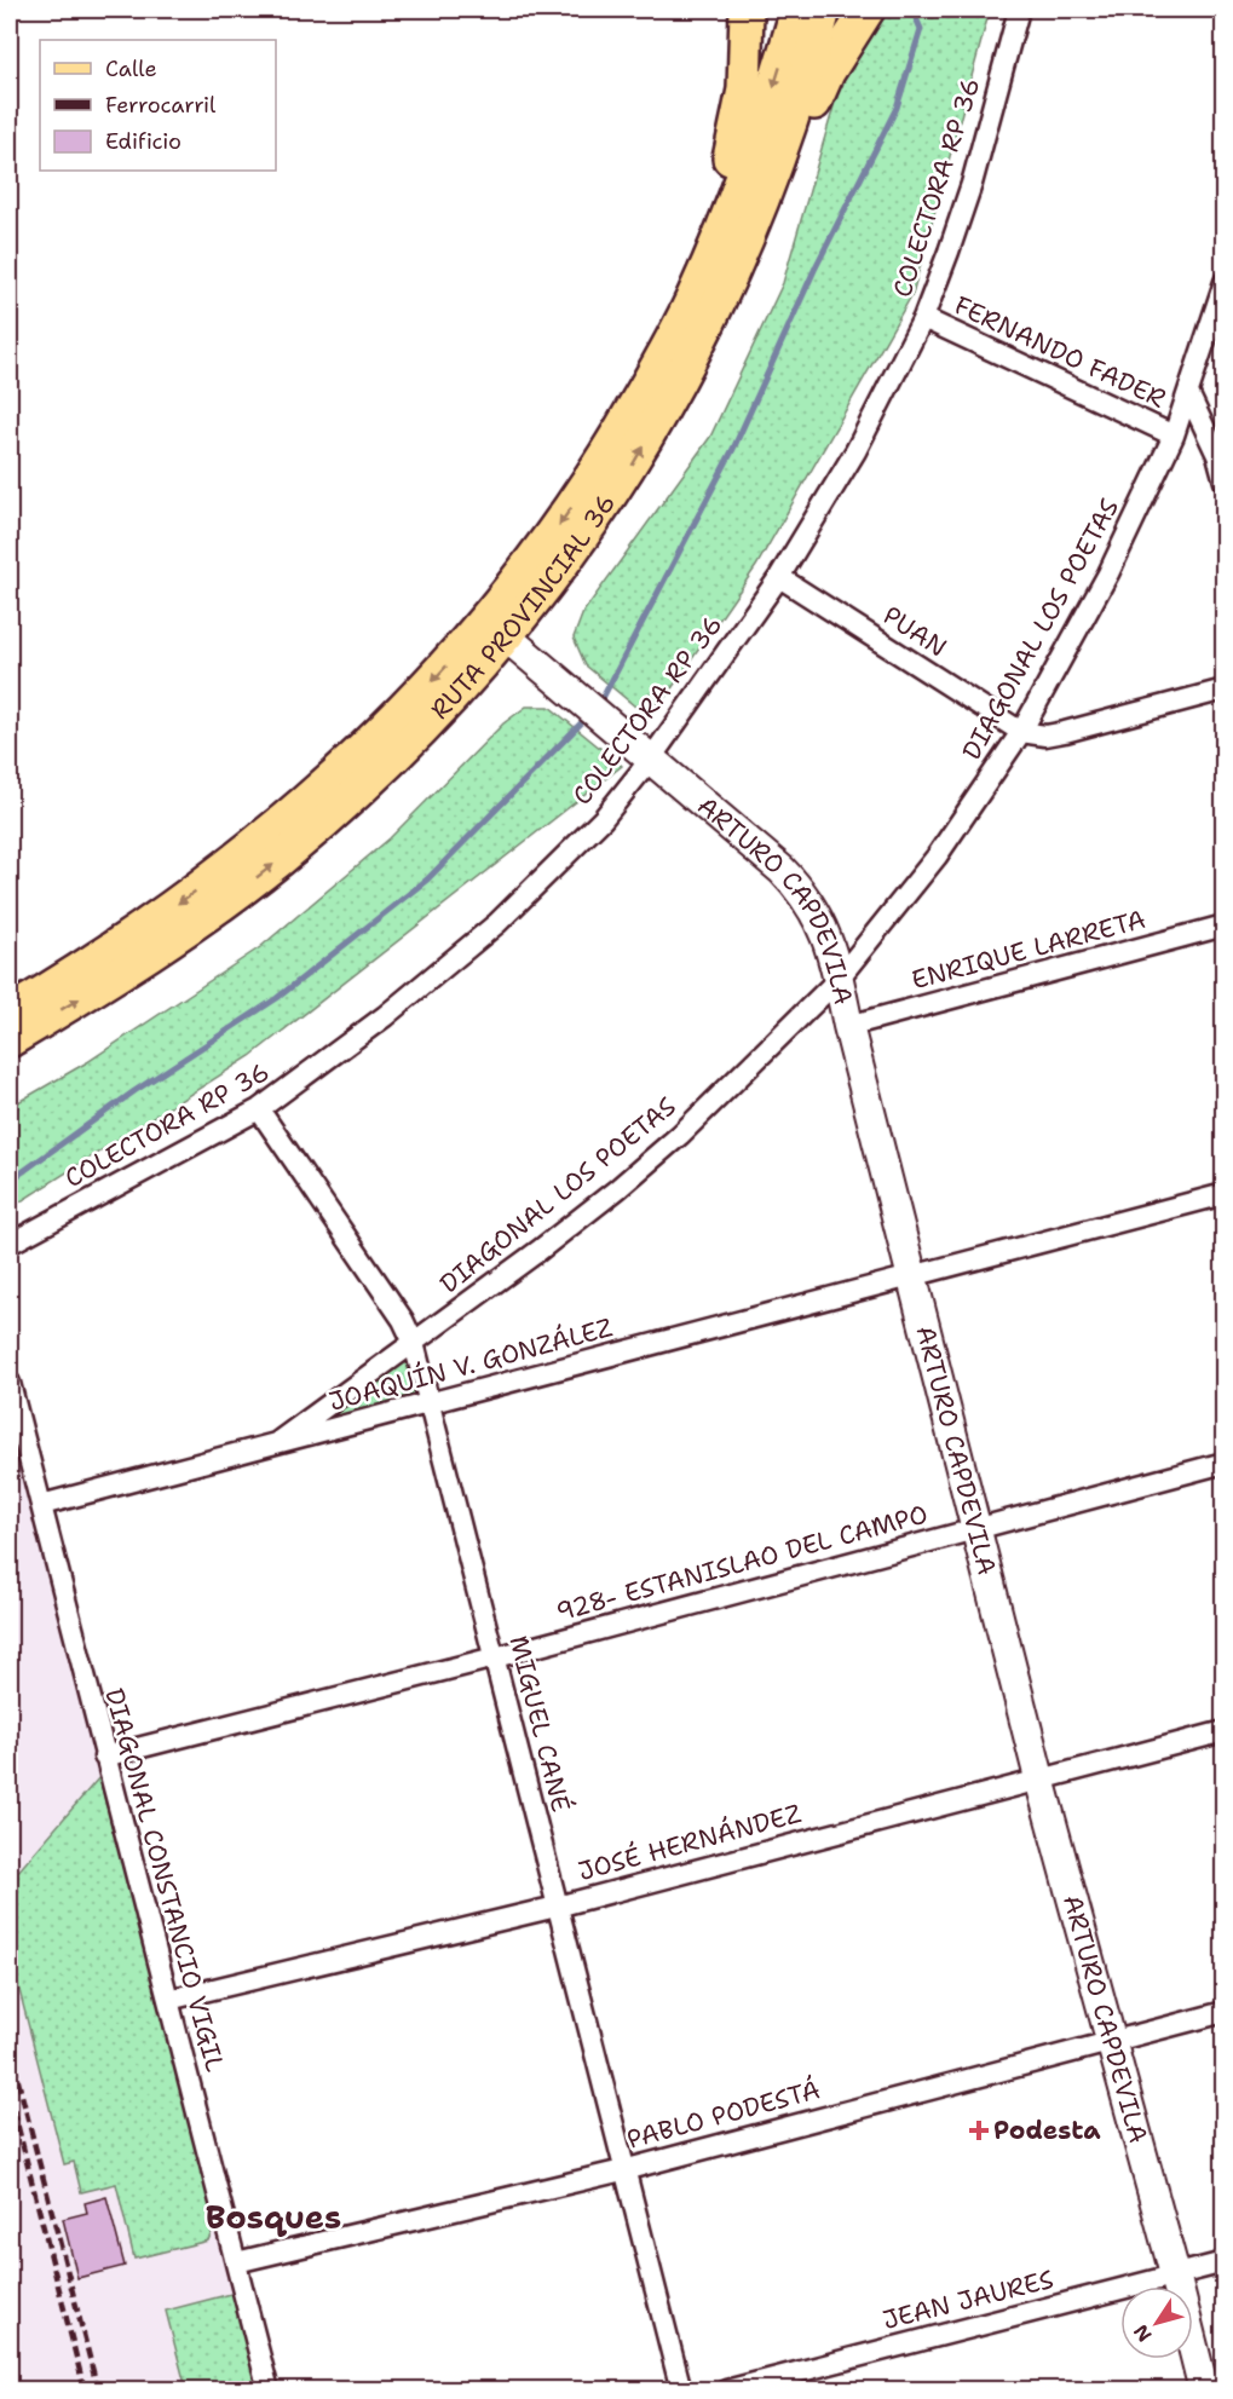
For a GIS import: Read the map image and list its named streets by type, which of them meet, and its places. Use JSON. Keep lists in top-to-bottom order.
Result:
{
  "streets": {
    "main road": ["RUTA PROVINCIAL 36"],
    "street": [
      "COLECTORA RP 36",
      "FERNANDO FADER",
      "DIAGONAL LOS POETAS",
      "PUAN",
      "ARTURO CAPDEVILA",
      "ENRIQUE LARRETA",
      "JOAQUÍN V. GONZÁLEZ",
      "928- ESTANISLAO DEL CAMPO",
      "MIGUEL CANÉ",
      "JOSÉ HERNÁNDEZ",
      "DIAGONAL CONSTANCIO VIGIL",
      "PABLO PODESTÁ",
      "JEAN JAURES"
    ]
  },
  "crossings": [
    ["COLECTORA RP 36", "FERNANDO FADER"],
    ["COLECTORA RP 36", "PUAN"],
    ["COLECTORA RP 36", "ARTURO CAPDEVILA"],
    ["COLECTORA RP 36", "MIGUEL CANÉ"],
    ["FERNANDO FADER", "DIAGONAL LOS POETAS"],
    ["RUTA PROVINCIAL 36", "ARTURO CAPDEVILA"],
    ["DIAGONAL LOS POETAS", "PUAN"],
    ["DIAGONAL LOS POETAS", "ARTURO CAPDEVILA"],
    ["DIAGONAL LOS POETAS", "JOAQUÍN V. GONZÁLEZ"],
    ["DIAGONAL LOS POETAS", "MIGUEL CANÉ"],
    ["ARTURO CAPDEVILA", "ENRIQUE LARRETA"],
    ["ARTURO CAPDEVILA", "JOAQUÍN V. GONZÁLEZ"],
    ["ARTURO CAPDEVILA", "928- ESTANISLAO DEL CAMPO"],
    ["ARTURO CAPDEVILA", "JOSÉ HERNÁNDEZ"],
    ["ARTURO CAPDEVILA", "PABLO PODESTÁ"],
    ["ARTURO CAPDEVILA", "JEAN JAURES"],
    ["JOAQUÍN V. GONZÁLEZ", "MIGUEL CANÉ"],
    ["JOAQUÍN V. GONZÁLEZ", "DIAGONAL CONSTANCIO VIGIL"],
    ["928- ESTANISLAO DEL CAMPO", "MIGUEL CANÉ"],
    ["928- ESTANISLAO DEL CAMPO", "DIAGONAL CONSTANCIO VIGIL"],
    ["MIGUEL CANÉ", "JOSÉ HERNÁNDEZ"],
    ["MIGUEL CANÉ", "PABLO PODESTÁ"],
    ["JOSÉ HERNÁNDEZ", "DIAGONAL CONSTANCIO VIGIL"],
    ["DIAGONAL CONSTANCIO VIGIL", "PABLO PODESTÁ"]
  ],
  "districts": ["Bosques"],
  "places": {
    "health": ["Podesta"]
  },
  "legend": ["Calle", "Ferrocarril", "Edificio"],
  "north": "bottom left"
}
